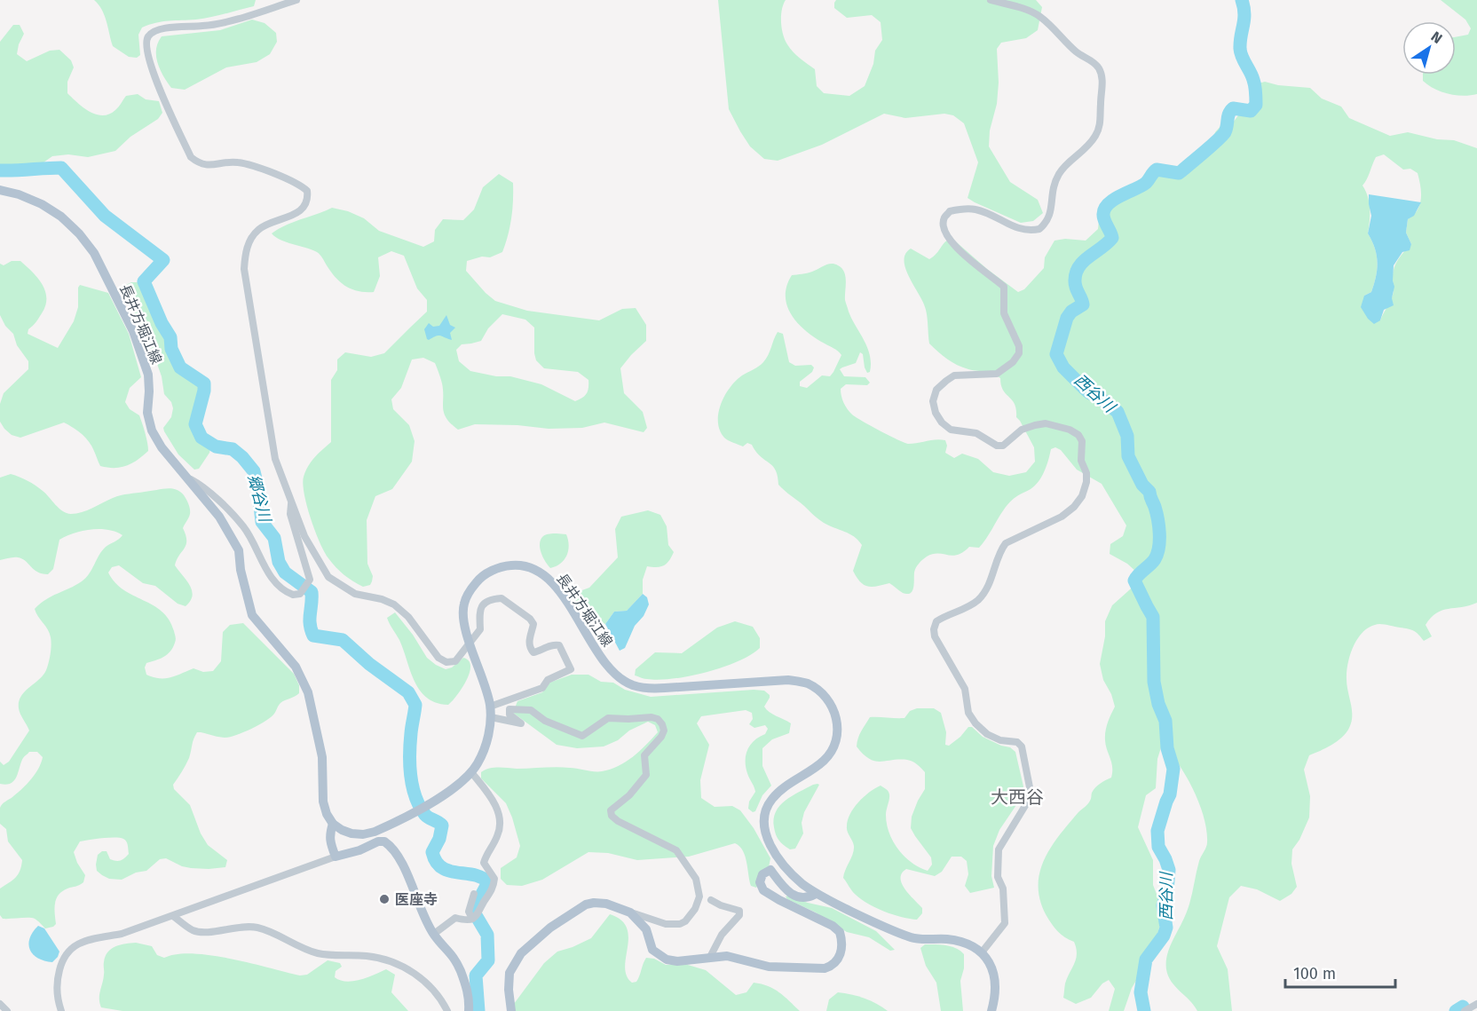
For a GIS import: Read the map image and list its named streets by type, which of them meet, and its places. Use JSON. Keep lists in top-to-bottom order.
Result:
{
  "streets": {
    "main road": ["長井方堀江線"]
  },
  "districts": ["大西谷"],
  "water": ["西谷川", "郷谷川"],
  "places": ["医座寺"],
  "scale_bar": "100 m",
  "north": "top right"
}
